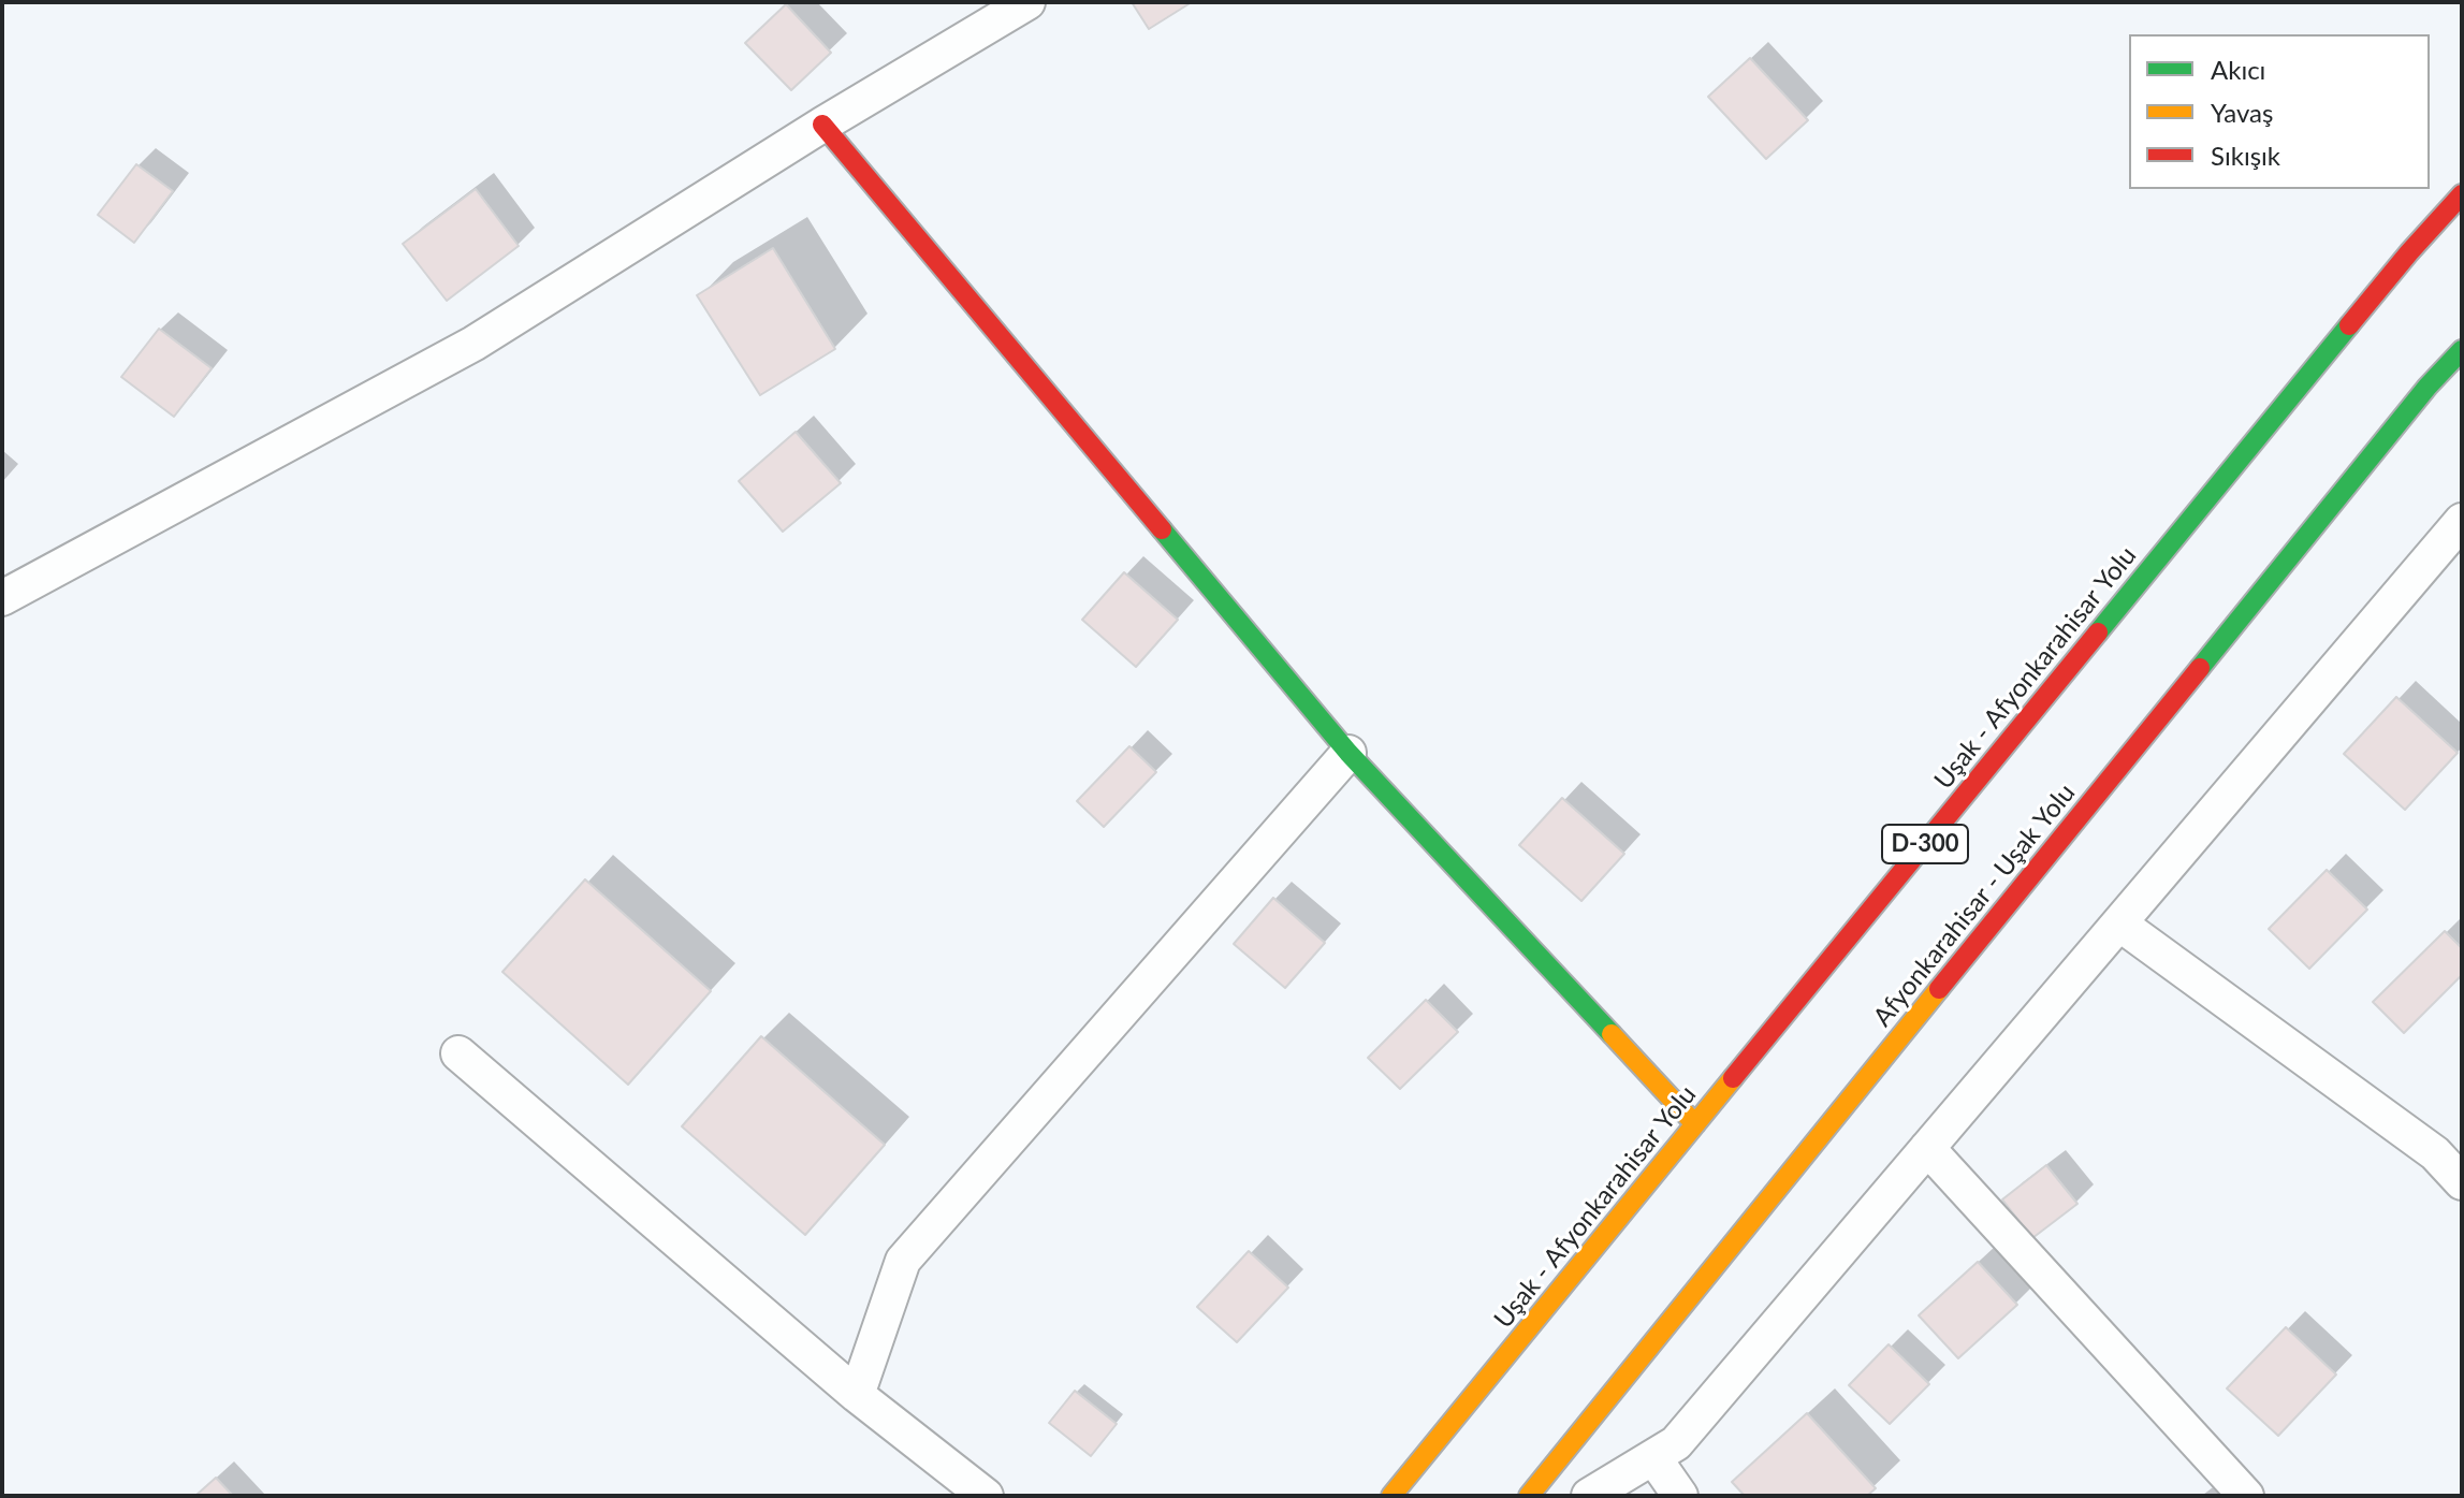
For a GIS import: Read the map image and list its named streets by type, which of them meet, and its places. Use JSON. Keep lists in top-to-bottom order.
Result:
{
  "streets": {
    "main road": ["Uşak - Afyonkarahisar Yolu", "D-300", "Afyonkarahisar - Uşak Yolu"]
  },
  "legend": ["Akıcı", "Yavaş", "Sıkışık"]
}
